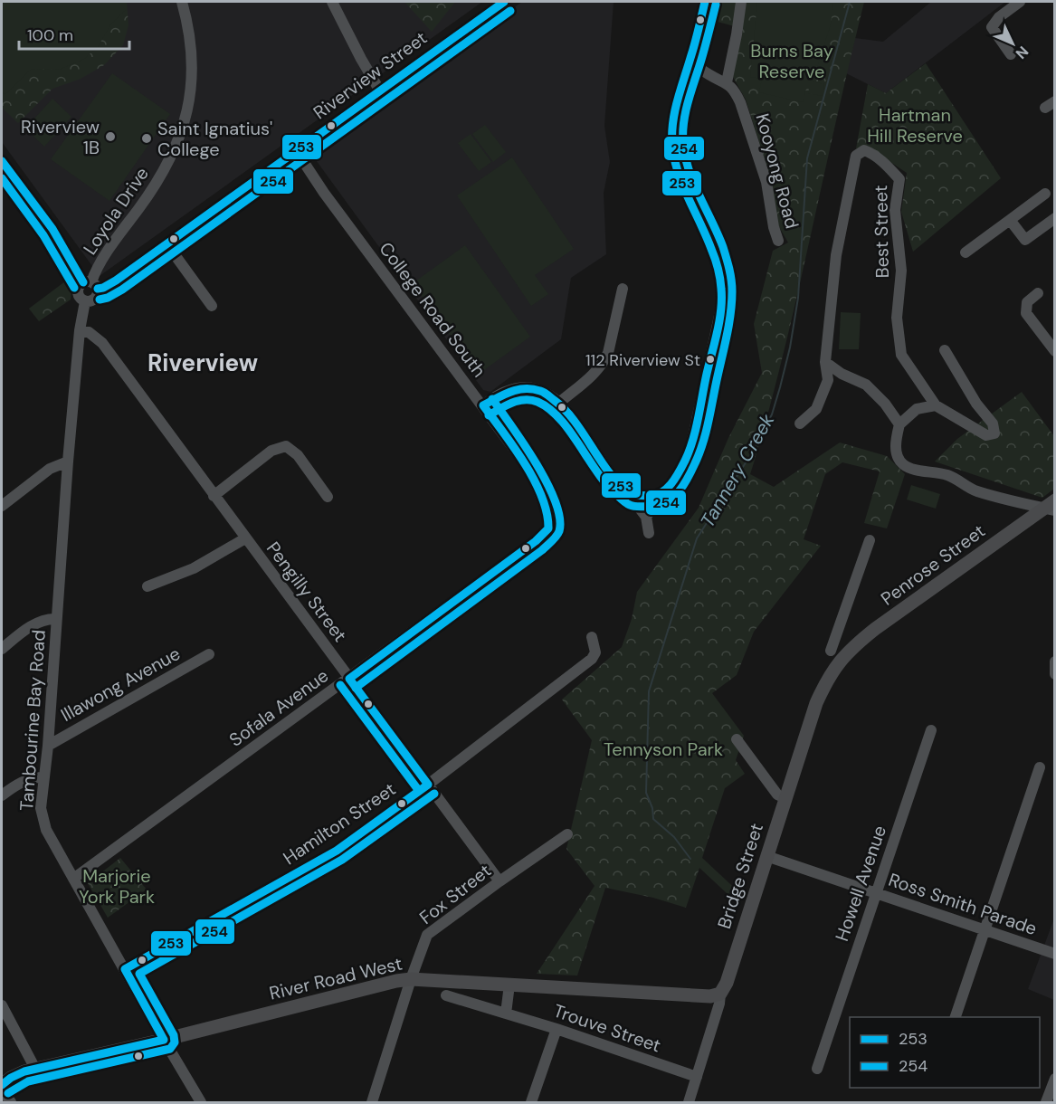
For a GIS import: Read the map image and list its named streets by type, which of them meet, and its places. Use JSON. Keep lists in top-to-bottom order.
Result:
{
  "streets": {
    "main road": ["Penrose Street", "Bridge Street", "River Road West"],
    "street": [
      "Riverview Street",
      "Kooyong Road",
      "Loyola Drive",
      "Best Street",
      "College Road South",
      "Pengilly Street",
      "Illawong Avenue",
      "Sofala Avenue",
      "Tambourine Bay Road",
      "Hamilton Street",
      "Howell Avenue",
      "Fox Street",
      "Ross Smith Parade",
      "Trouve Street"
    ]
  },
  "crossings": [
    ["Riverview Street", "Loyola Drive"],
    ["Riverview Street", "College Road South"],
    ["Riverview Street", "Tambourine Bay Road"],
    ["Loyola Drive", "Tambourine Bay Road"],
    ["College Road South", "Sofala Avenue"],
    ["Penrose Street", "Bridge Street"],
    ["Pengilly Street", "Sofala Avenue"],
    ["Pengilly Street", "Tambourine Bay Road"],
    ["Pengilly Street", "Hamilton Street"],
    ["Pengilly Street", "Fox Street"],
    ["Illawong Avenue", "Tambourine Bay Road"],
    ["Sofala Avenue", "Tambourine Bay Road"],
    ["Tambourine Bay Road", "Hamilton Street"],
    ["Tambourine Bay Road", "River Road West"],
    ["Bridge Street", "Ross Smith Parade"],
    ["Bridge Street", "River Road West"],
    ["Bridge Street", "Trouve Street"],
    ["Howell Avenue", "Ross Smith Parade"],
    ["Fox Street", "River Road West"]
  ],
  "districts": ["Riverview"],
  "water": ["Tannery Creek"],
  "parks": [
    "Burns Bay Reserve",
    "Hartman Hill Reserve",
    "Tennyson Park",
    "Marjorie York Park"
  ],
  "places": ["Riverview 1B", "Saint Ignatius' College", "112 Riverview St"],
  "lines": ["transit line 253", "transit line 254"],
  "legend": ["253", "254"],
  "scale_bar": "100 m",
  "north": "bottom right"
}
